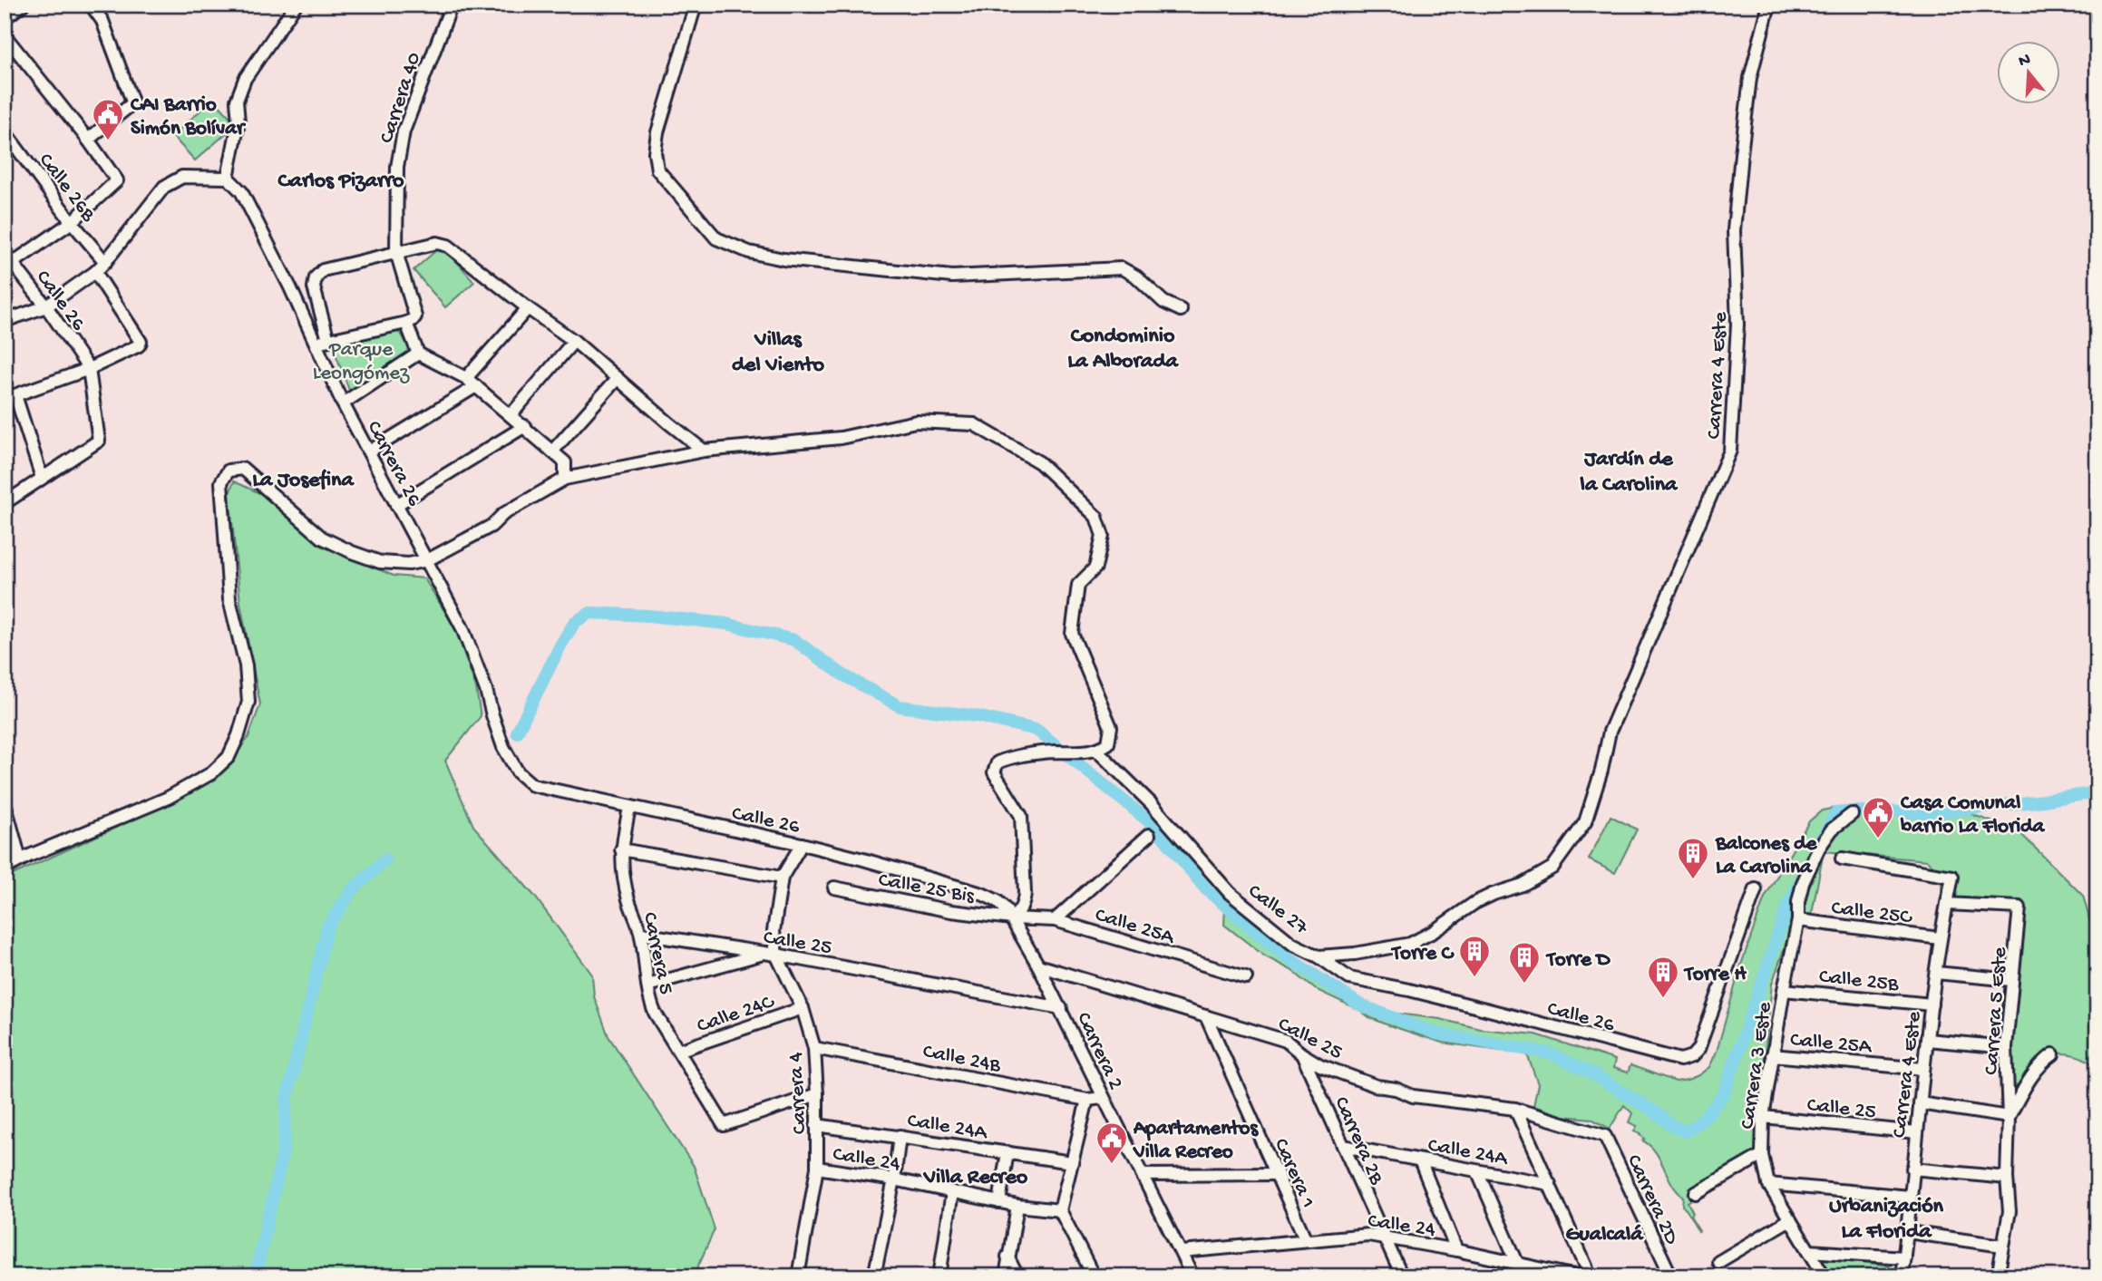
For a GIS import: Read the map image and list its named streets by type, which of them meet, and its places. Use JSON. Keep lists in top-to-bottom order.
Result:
{
  "streets": {
    "street": [
      "Carrera 40",
      "Calle 26B",
      "Calle 26",
      "Carrera 4 Este",
      "Carrera 26",
      "Calle 25 Bis",
      "Calle 27",
      "Calle 25C",
      "Calle 25A",
      "Calle 25",
      "Carrera 5",
      "Calle 25B",
      "Carrera 5 Este",
      "Calle 24C",
      "Carrera 2",
      "Calle 24B",
      "Carrera 3 Este",
      "Carrera 4",
      "Calle 24A",
      "Carrera 2B",
      "Calle 24",
      "Carera 1",
      "Carrera 2D"
    ]
  },
  "crossings": [
    ["Calle 26", "Carrera 26"],
    ["Calle 26", "Calle 25 Bis"],
    ["Calle 26", "Calle 27"],
    ["Calle 26", "Calle 25A"],
    ["Calle 26", "Carrera 5"],
    ["Calle 26", "Carrera 2"],
    ["Calle 26", "Carrera 4"],
    ["Carrera 4 Este", "Calle 27"],
    ["Carrera 4 Este", "Calle 25C"],
    ["Carrera 4 Este", "Calle 25A"],
    ["Carrera 4 Este", "Calle 25"],
    ["Carrera 4 Este", "Calle 25B"],
    ["Carrera 4 Este", "Carrera 5 Este"],
    ["Calle 25 Bis", "Calle 25A"],
    ["Calle 25 Bis", "Carrera 2"],
    ["Calle 25C", "Carrera 3 Este"],
    ["Calle 25A", "Carrera 2"],
    ["Calle 25A", "Carrera 3 Este"],
    ["Calle 25", "Carrera 5"],
    ["Calle 25", "Carrera 2"],
    ["Calle 25", "Carrera 3 Este"],
    ["Calle 25", "Carrera 4"],
    ["Calle 25", "Carrera 2B"],
    ["Calle 25", "Carera 1"],
    ["Calle 25", "Carrera 2D"],
    ["Carrera 5", "Calle 24C"],
    ["Carrera 5", "Carrera 4"],
    ["Calle 25B", "Carrera 3 Este"],
    ["Calle 24C", "Carrera 4"],
    ["Carrera 2", "Calle 24B"],
    ["Carrera 2", "Calle 24"],
    ["Calle 24B", "Carrera 4"],
    ["Carrera 4", "Calle 24A"],
    ["Carrera 4", "Calle 24"],
    ["Calle 24A", "Carrera 2B"],
    ["Carrera 2B", "Calle 24"],
    ["Calle 24", "Carera 1"]
  ],
  "districts": [
    "Carlos Pizarro",
    "Condominio La Alborada",
    "Villas del Viento",
    "Jardín de la Carolina",
    "La Josefina",
    "Villa Recreo",
    "Urbanización La Florida",
    "Gualcalá"
  ],
  "parks": ["Parque Leongómez"],
  "places": {
    "public building": ["CAI Barrio Simón Bolívar", "Casa Comunal barrio La Florida", "Apartamentos Villa Recreo"],
    "building": [
      "Balcones de La Carolina",
      "Torre C",
      "Torre D",
      "Torre H"
    ]
  },
  "north": "top"
}
